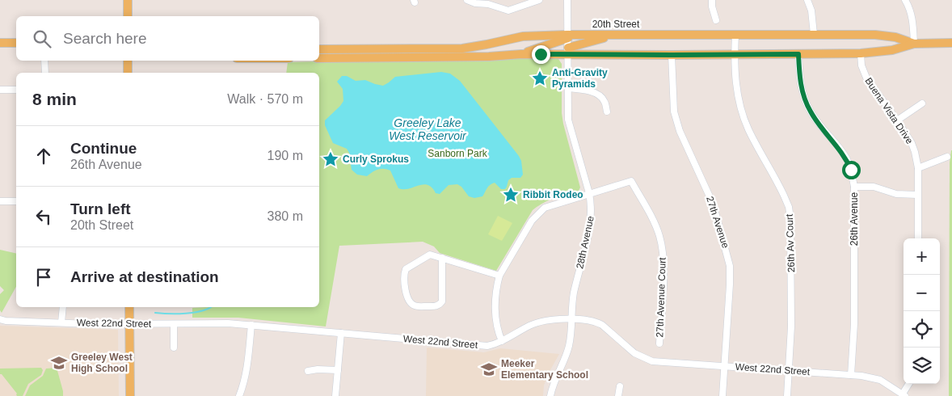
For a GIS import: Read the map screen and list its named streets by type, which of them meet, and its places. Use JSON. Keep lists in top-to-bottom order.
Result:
{
  "streets": {
    "main road": ["20th Street"],
    "street": [
      "Buena Vista Drive",
      "26th Avenue",
      "27th Avenue",
      "28th Avenue",
      "26th Av Court",
      "27th Avenue Court",
      "West 22nd Street"
    ]
  },
  "crossings": [
    ["20th Street", "Buena Vista Drive"],
    ["20th Street", "26th Avenue"],
    ["20th Street", "27th Avenue"],
    ["20th Street", "28th Avenue"],
    ["20th Street", "26th Av Court"],
    ["26th Avenue", "West 22nd Street"],
    ["27th Avenue", "West 22nd Street"],
    ["28th Avenue", "27th Avenue Court"],
    ["28th Avenue", "West 22nd Street"],
    ["26th Av Court", "West 22nd Street"]
  ],
  "water": ["Greeley Lake West Reservoir"],
  "parks": ["Sanborn Park"],
  "places": {
    "place": ["Anti-Gravity Pyramids", "Curly Sprokus", "Ribbit Rodeo"],
    "school or university": ["Greeley West High School", "Meeker Elementary School"]
  },
  "page": {
    "search": "Search here",
    "heading": ["8 min", "Walk · 570 m"],
    "list": [
      ["Continue", "26th Avenue", "190 m"],
      ["Turn left", "20th Street", "380 m"],
      "Arrive at destination"
    ],
    "map_buttons": ["+", "−"]
  }
}
